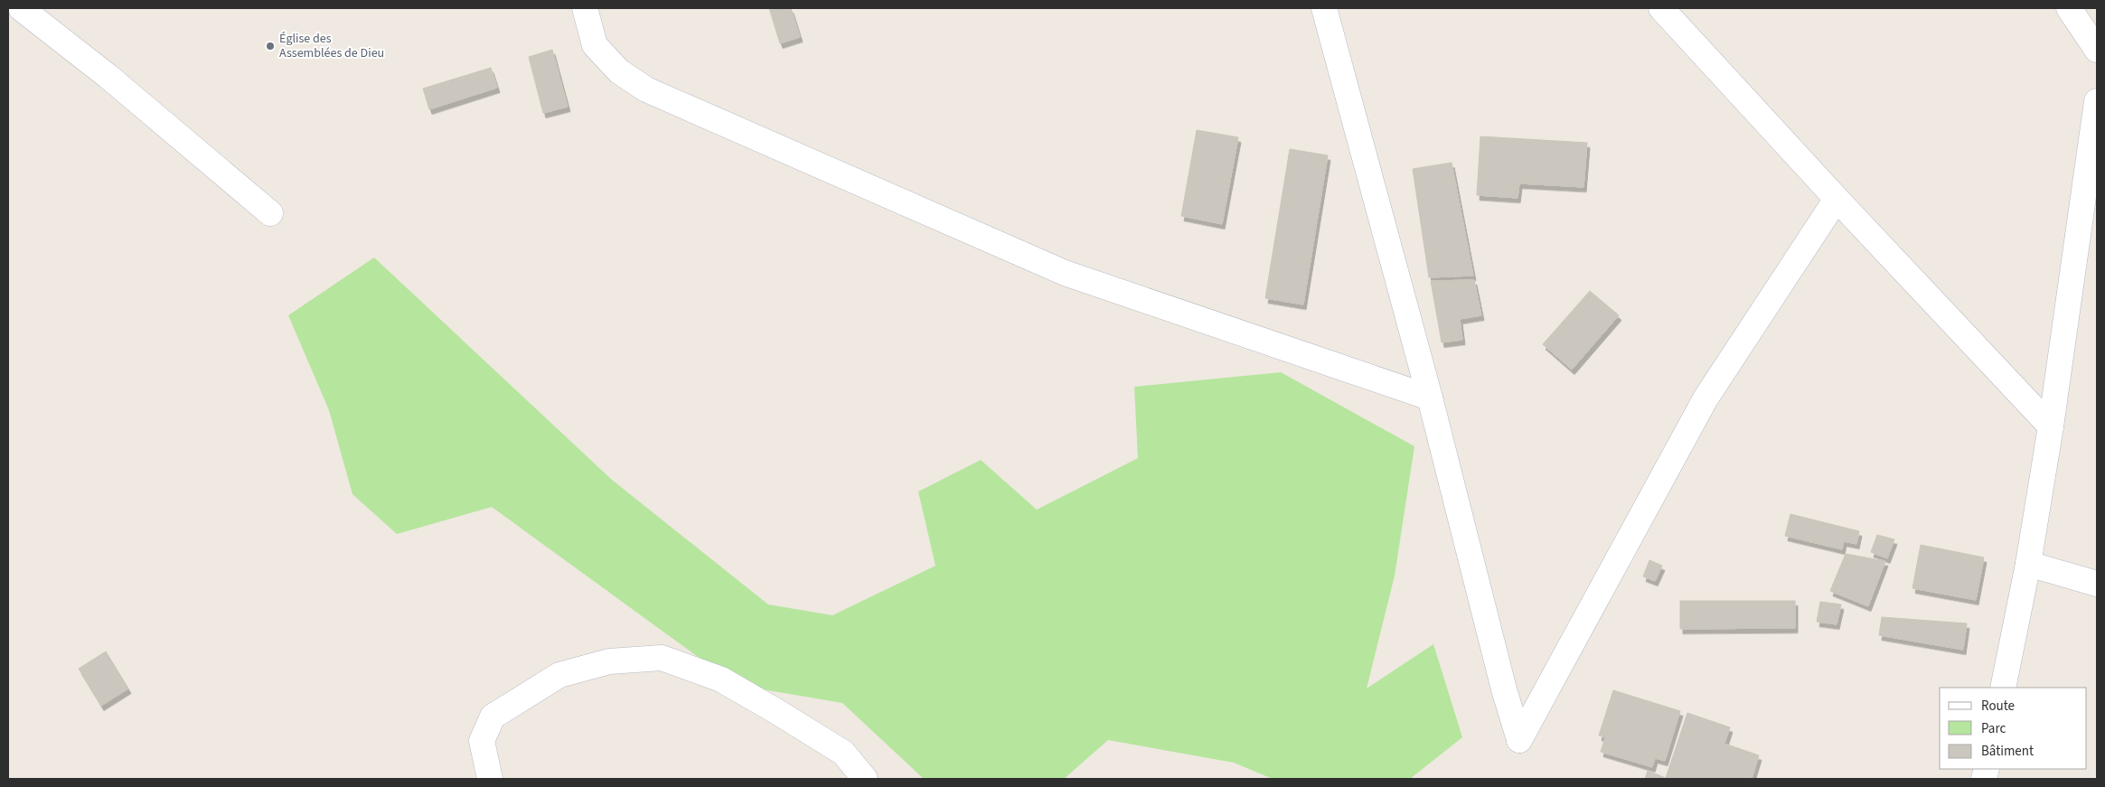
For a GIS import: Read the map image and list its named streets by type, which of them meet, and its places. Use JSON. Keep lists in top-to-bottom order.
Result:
{
  "places": ["Église des Assemblées de Dieu"],
  "legend": ["Route", "Parc", "Bâtiment"]
}
